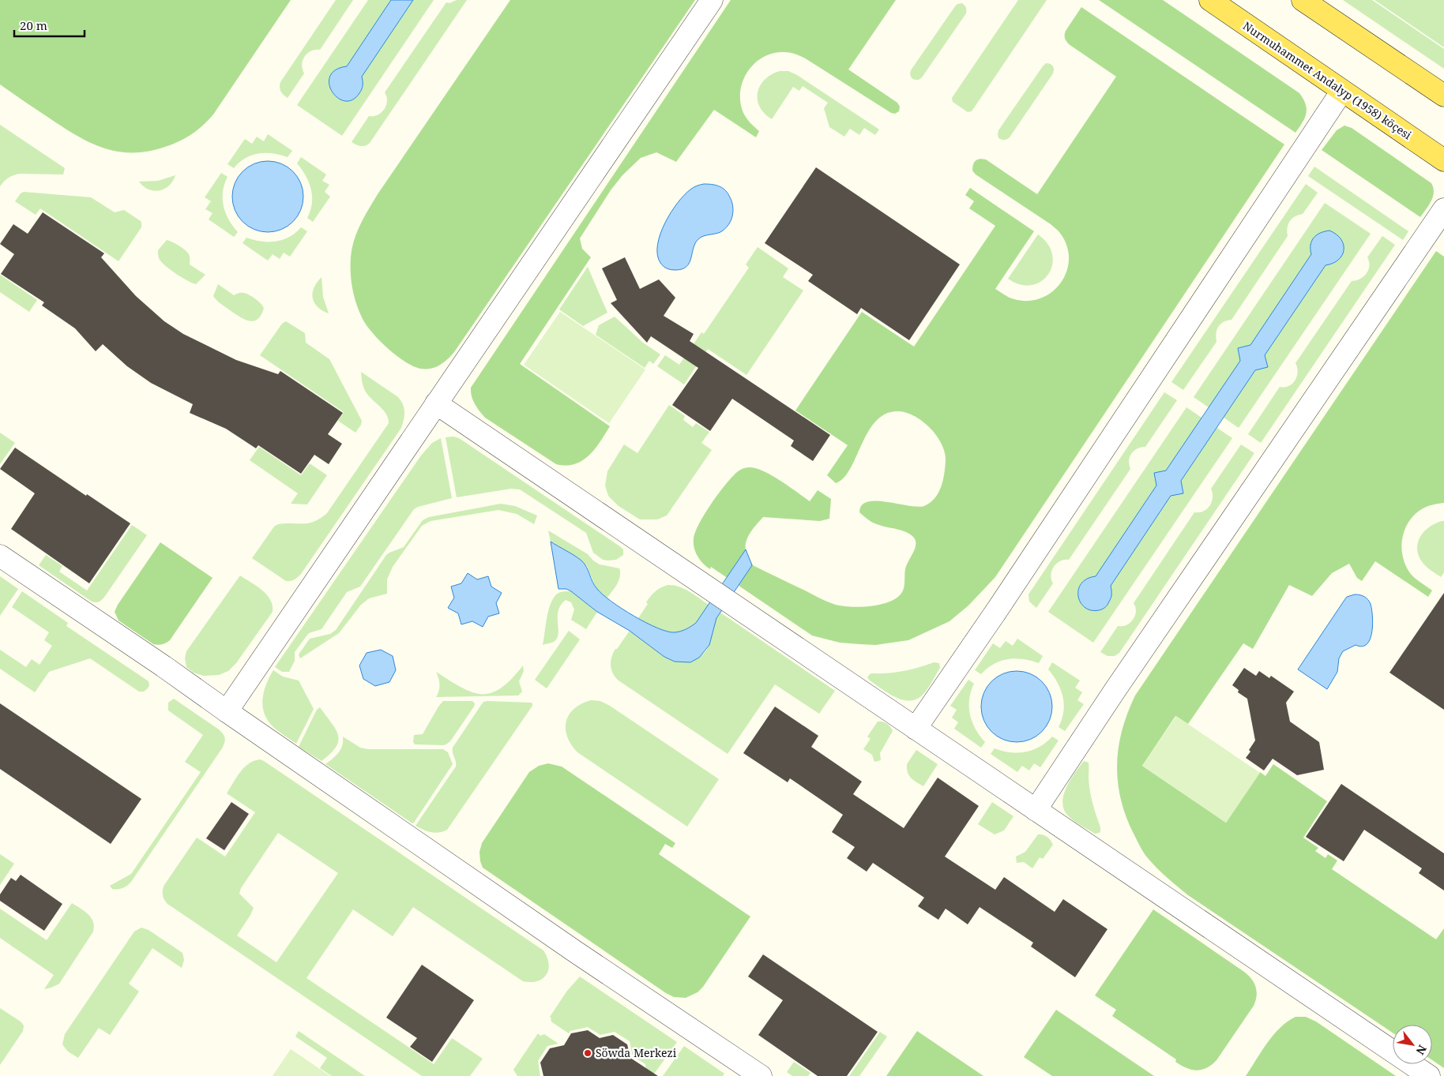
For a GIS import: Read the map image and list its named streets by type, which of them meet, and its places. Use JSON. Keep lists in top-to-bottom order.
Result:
{
  "streets": {
    "main road": ["Nurmuhammet Andalyp (1958) köçesi"]
  },
  "places": ["Söwda Merkezi"],
  "scale_bar": "20 m",
  "north": "bottom right"
}
